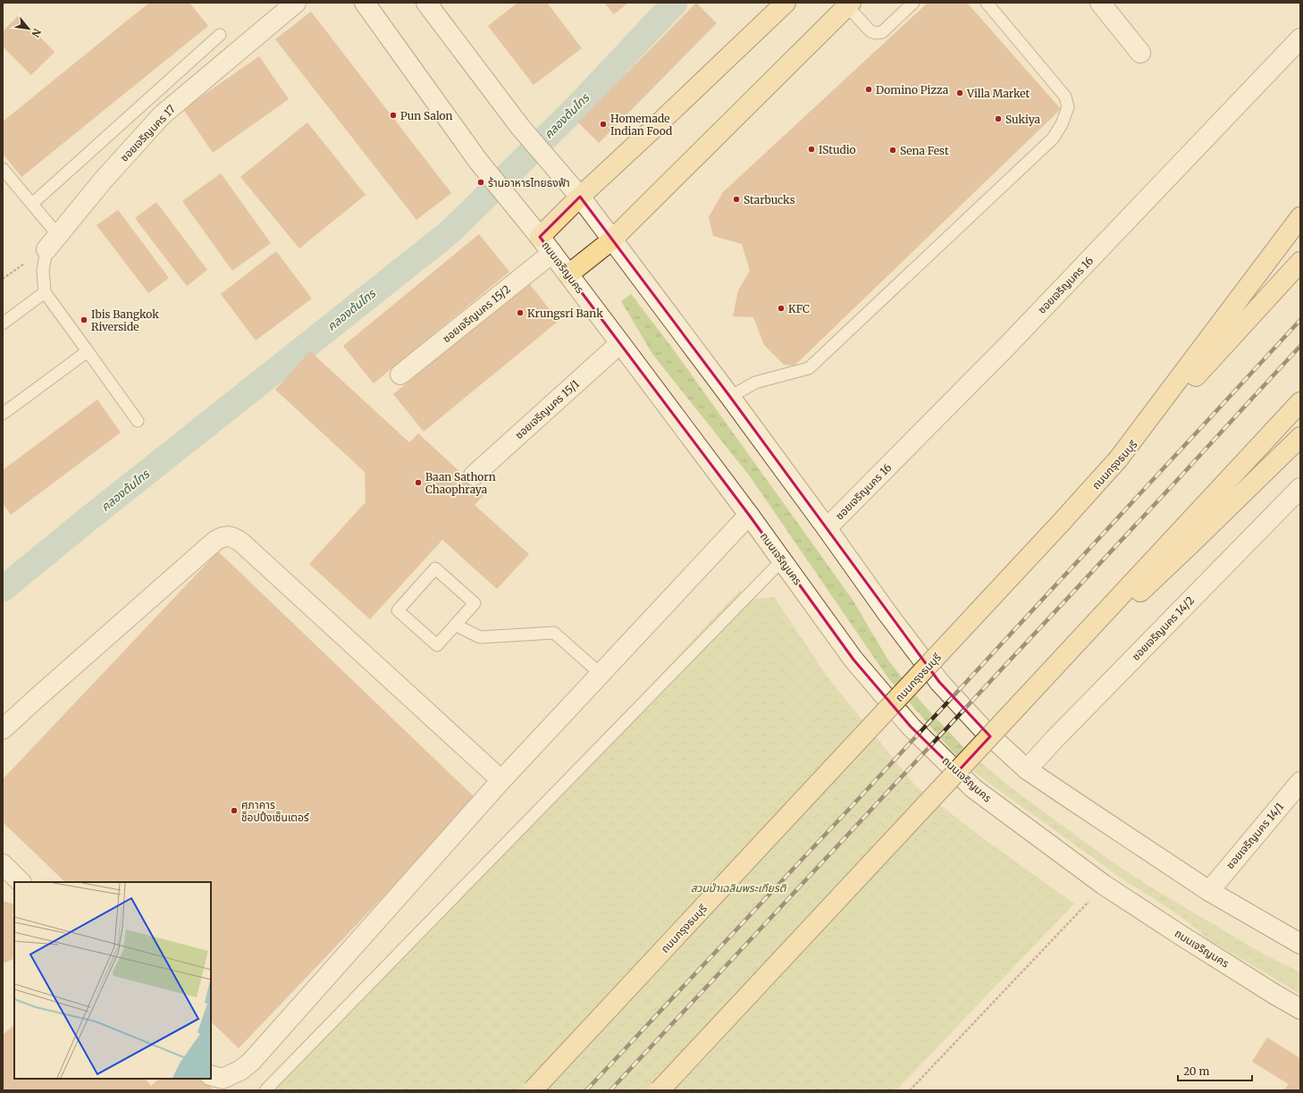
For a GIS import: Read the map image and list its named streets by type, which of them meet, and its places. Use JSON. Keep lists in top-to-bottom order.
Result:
{
  "streets": {
    "main road": ["ถนนกรุงธนบุรี"],
    "street": [
      "ซอยเจริญนคร 17",
      "ถนนเจริญนคร",
      "ซอยเจริญนคร 16",
      "ซอยเจริญนคร 15/2",
      "ซอยเจริญนคร 15/1",
      "ซอยเจริญนคร 14/2",
      "ซอยเจริญนคร 14/1"
    ]
  },
  "crossings": [
    ["ถนนเจริญนคร", "ซอยเจริญนคร 15/2"],
    ["ถนนเจริญนคร", "ซอยเจริญนคร 15/1"]
  ],
  "water": ["คลองต้นไทร"],
  "parks": ["สวนป่าเฉลิมพระเกียรติ"],
  "places": [
    "Domino Pizza",
    "Villa Market",
    "Pun Salon",
    "Sukiya",
    "Homemade Indian Food",
    "IStudio",
    "Sena Fest",
    "ร้านอาหารไทยธงฟ้า",
    "Starbucks",
    "KFC",
    "Krungsri Bank",
    "Ibis Bangkok Riverside",
    "Baan Sathorn Chaophraya",
    "ศุภาคาร ช็อปปิ้งเซ็นเตอร์"
  ],
  "scale_bar": "20 m",
  "north": "bottom right"
}
